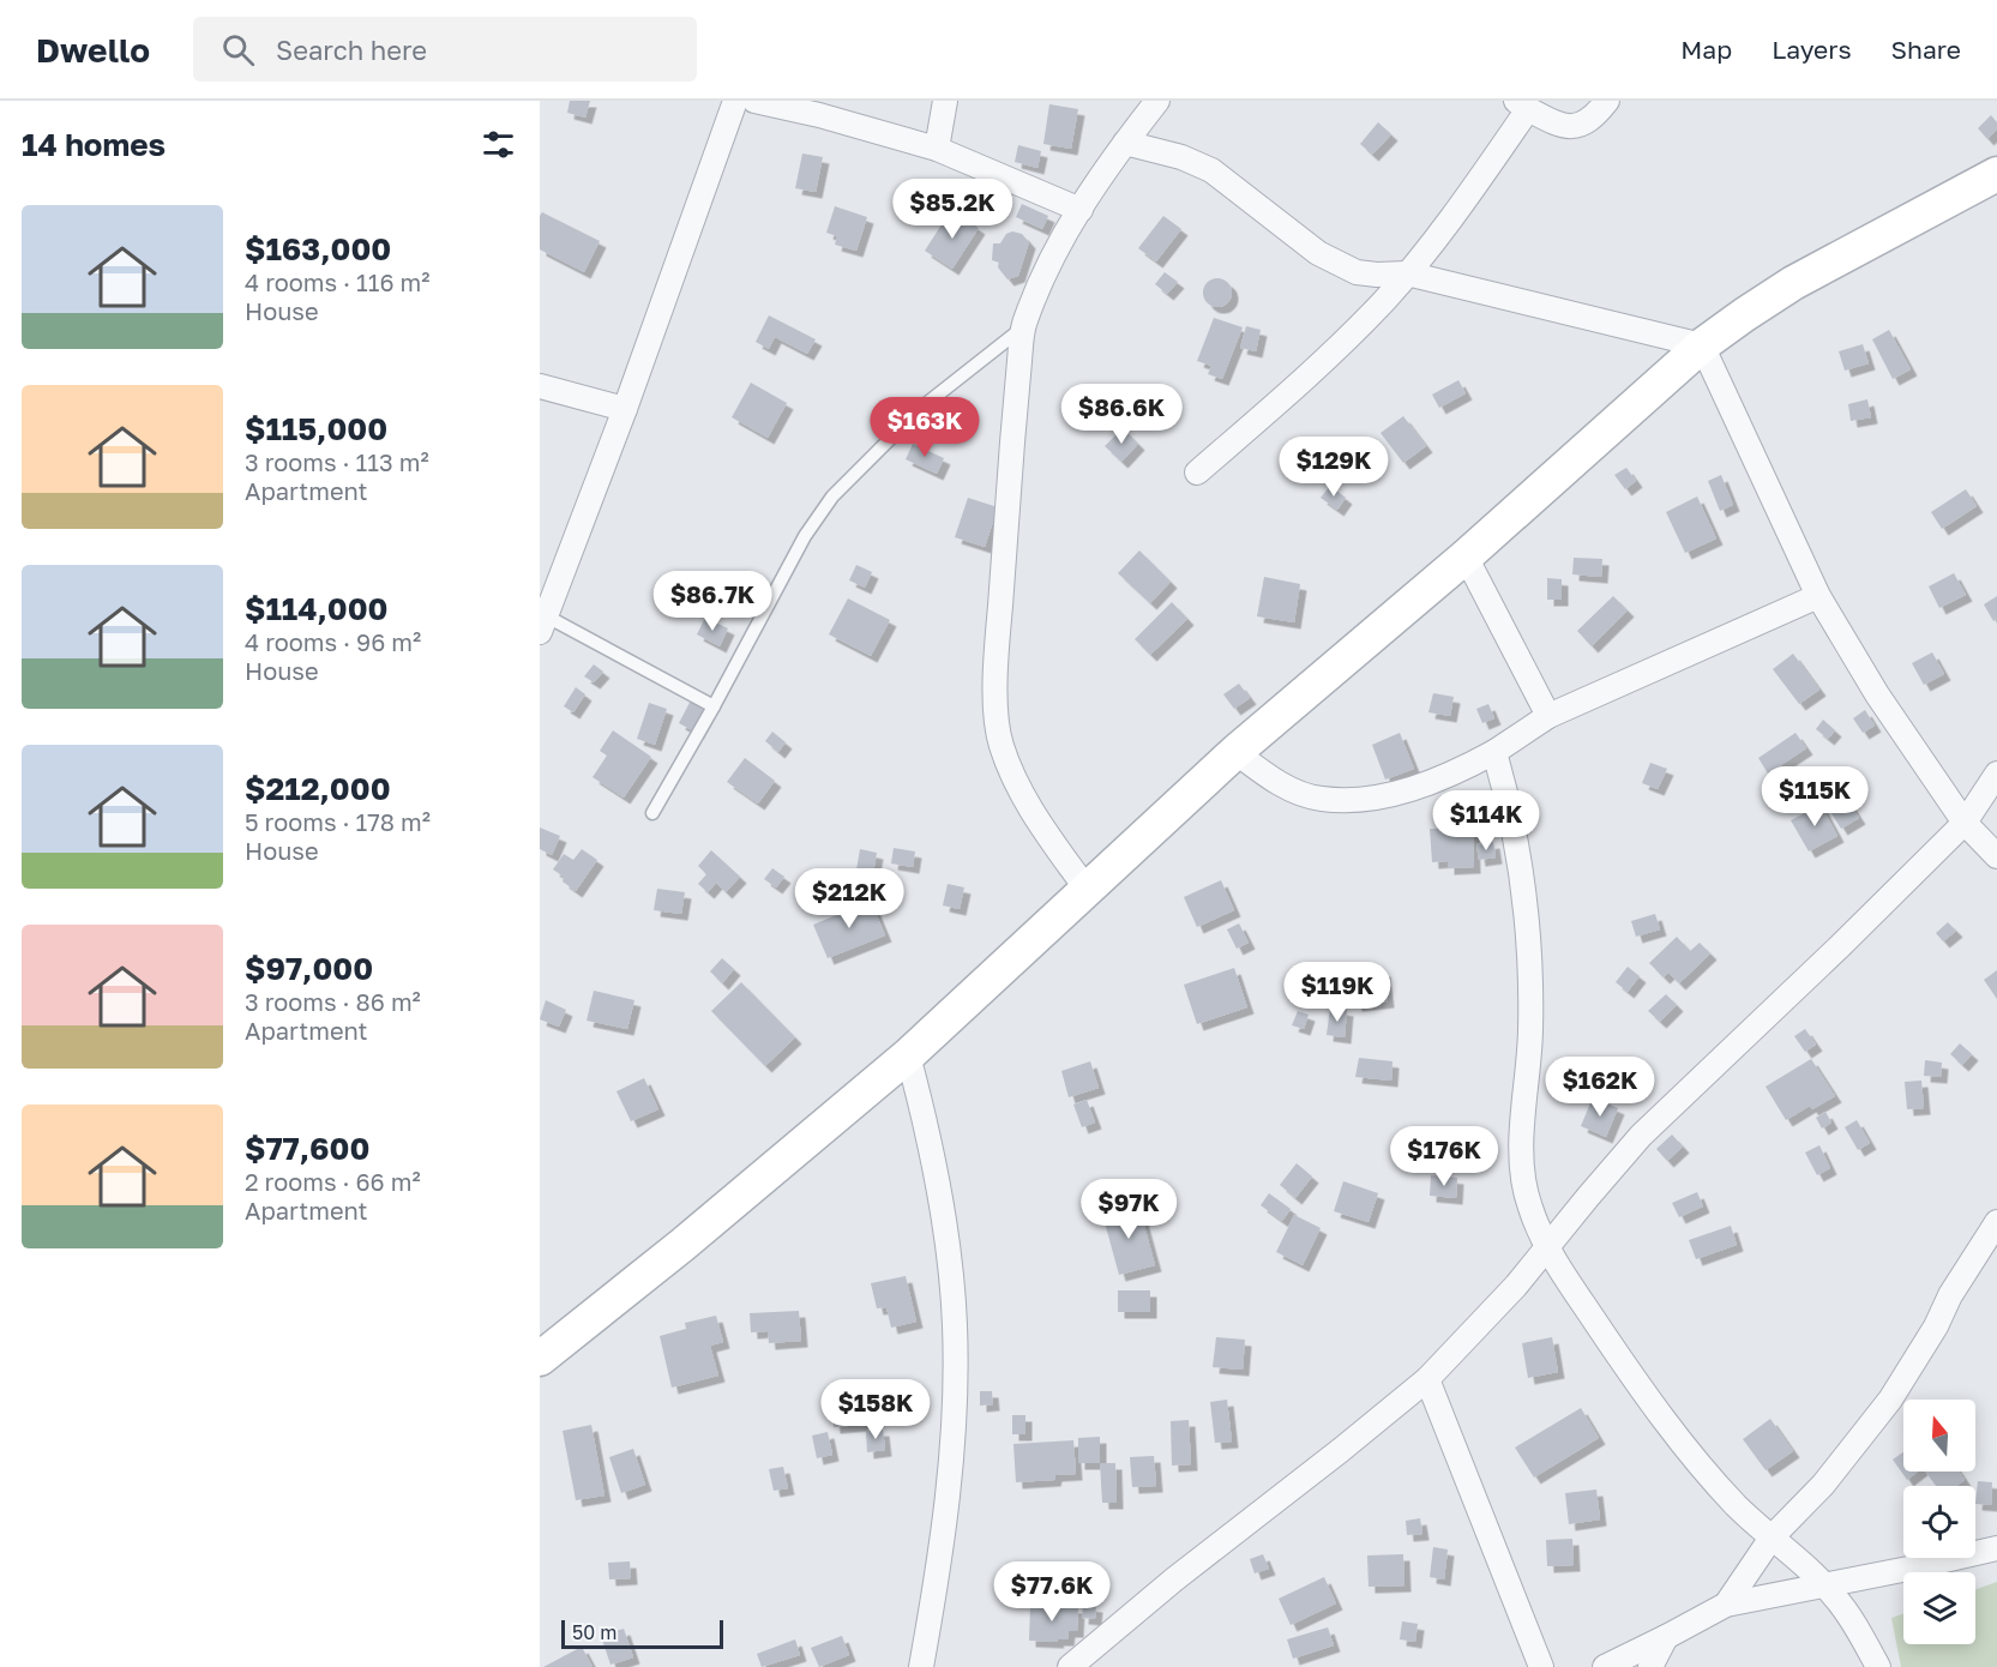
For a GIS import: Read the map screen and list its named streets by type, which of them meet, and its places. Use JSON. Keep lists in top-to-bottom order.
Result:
{
  "scale_bar": "50 m",
  "north": "top",
  "page": {
    "header": "Dwello",
    "search": "Search here",
    "nav": ["Map", "Layers", "Share"],
    "heading": "14 homes",
    "price": [
      "$85.2K",
      "$86.6K",
      "$163K",
      "$129K",
      "$86.7K",
      "$115K",
      "$114K",
      "$212K",
      "$119K",
      "$162K",
      "$176K",
      "$97K",
      "$158K",
      "$77.6K"
    ],
    "list": [
      {
        "name": "$163,000",
        "note": "4 rooms · 116 m² · House"
      },
      {
        "name": "$115,000",
        "note": "3 rooms · 113 m² · Apartment"
      },
      {
        "name": "$114,000",
        "note": "4 rooms · 96 m² · House"
      },
      {
        "name": "$212,000",
        "note": "5 rooms · 178 m² · House"
      },
      {
        "name": "$97,000",
        "note": "3 rooms · 86 m² · Apartment"
      },
      {
        "name": "$77,600",
        "note": "2 rooms · 66 m² · Apartment"
      }
    ],
    "scale": "50 m"
  }
}
